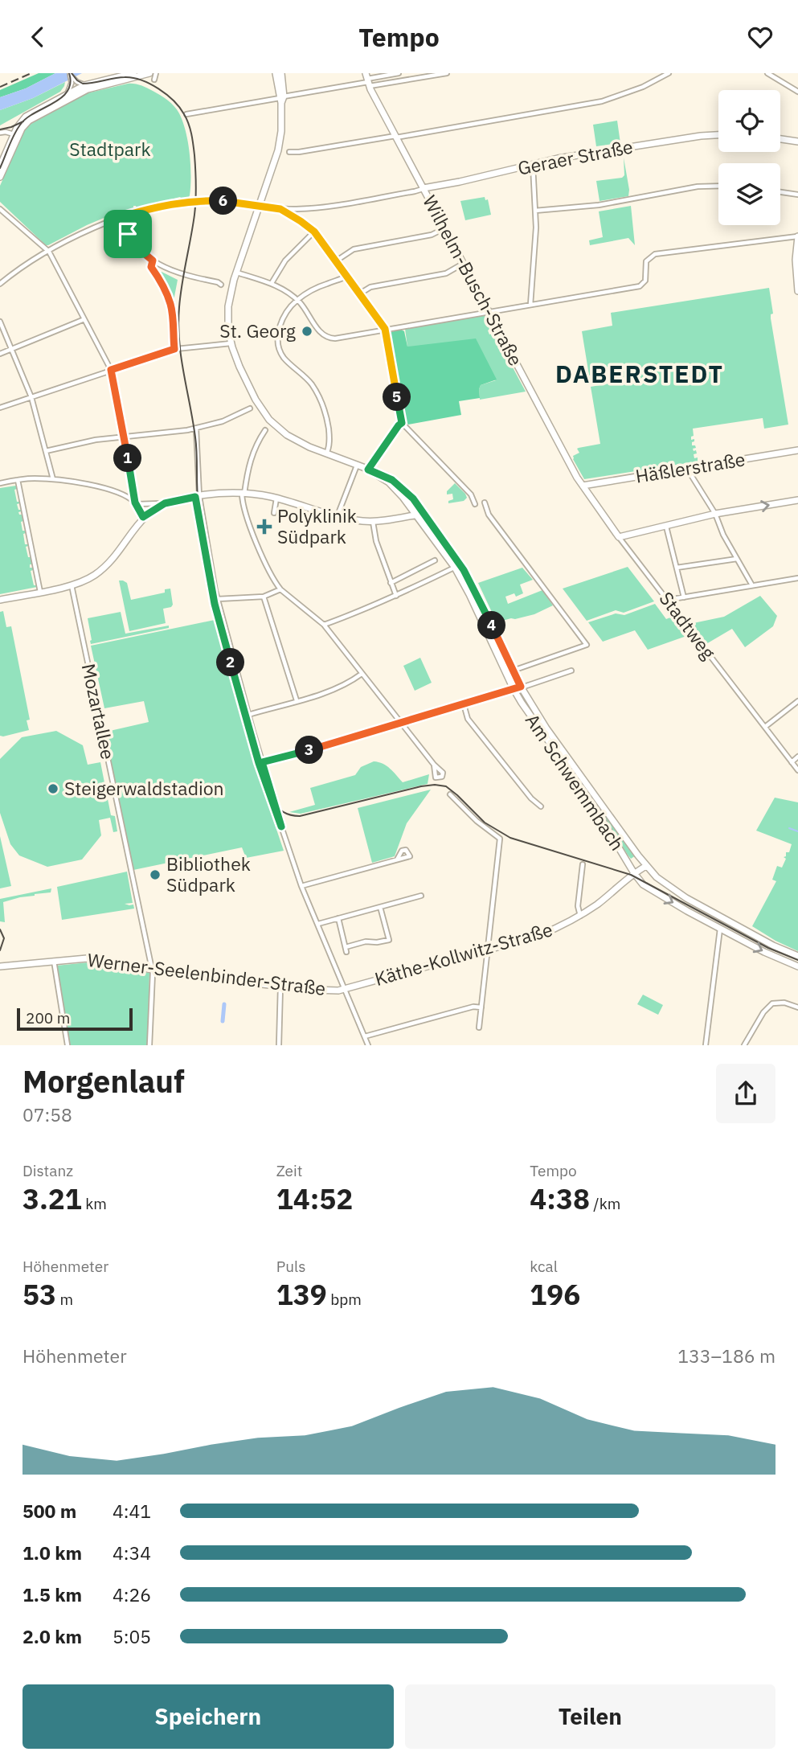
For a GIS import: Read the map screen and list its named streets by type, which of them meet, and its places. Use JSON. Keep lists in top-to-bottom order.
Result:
{
  "streets": {
    "street": [
      "Geraer Straße",
      "Wilhelm-Busch-Straße",
      "Häßlerstraße",
      "Stadtweg",
      "Mozartallee",
      "Am Schwemmbach",
      "Käthe-Kollwitz-Straße",
      "Werner-Seelenbinder-Straße"
    ]
  },
  "crossings": [
    ["Geraer Straße", "Wilhelm-Busch-Straße"],
    ["Wilhelm-Busch-Straße", "Häßlerstraße"],
    ["Wilhelm-Busch-Straße", "Stadtweg"],
    ["Häßlerstraße", "Stadtweg"],
    ["Mozartallee", "Werner-Seelenbinder-Straße"],
    ["Am Schwemmbach", "Käthe-Kollwitz-Straße"],
    ["Käthe-Kollwitz-Straße", "Werner-Seelenbinder-Straße"]
  ],
  "districts": ["DABERSTEDT"],
  "parks": ["Stadtpark"],
  "places": {
    "other": ["St. Georg", "Steigerwaldstadion", "Bibliothek Südpark"],
    "health": ["Polyklinik Südpark"]
  },
  "scale_bar": "200 m",
  "page": {
    "header": "Tempo",
    "pins": [
      "6",
      "5",
      "1",
      "4",
      "2",
      "3"
    ],
    "scale": "200 m",
    "heading": ["Morgenlauf", "07:58"],
    "stats": [
      ["Distanz", "3.21 km"],
      ["Zeit", "14:52"],
      ["Tempo", "4:38 /km"],
      ["Höhenmeter", "53 m"],
      ["Puls", "139 bpm"],
      ["kcal", "196"]
    ],
    "chart": ["Höhenmeter", "133–186 m"],
    "list": [
      {
        "name": "500 m",
        "note": "4:41"
      },
      {
        "name": "1.0 km",
        "note": "4:34"
      },
      {
        "name": "1.5 km",
        "note": "4:26"
      },
      {
        "name": "2.0 km",
        "note": "5:05"
      }
    ],
    "buttons": ["Speichern", "Teilen"]
  }
}
